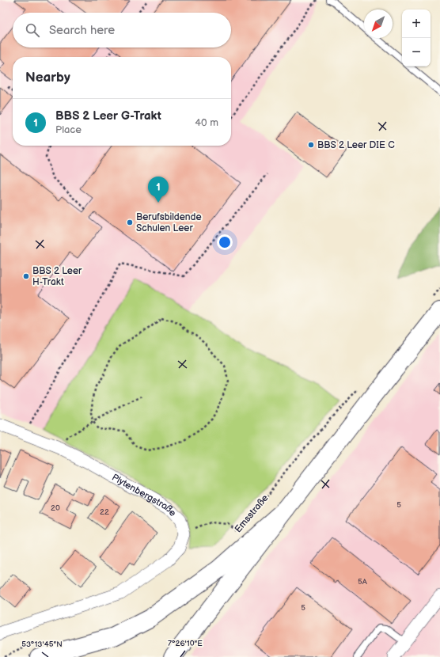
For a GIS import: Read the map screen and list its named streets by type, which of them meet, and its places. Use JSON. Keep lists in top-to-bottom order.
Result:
{
  "streets": {
    "street": ["Plytenbergstraße"],
    "path": ["Emsstraße"]
  },
  "places": ["BBS 2 Leer DIE C", "Berufsbildende Schulen Leer", "BBS 2 Leer H-Trakt"],
  "house_numbers": [
    "5",
    "20",
    "22",
    "5A",
    "5"
  ],
  "north": "bottom left",
  "page": {
    "map_buttons": ["+", "−"],
    "search": "Search here",
    "heading": "Nearby",
    "list": [
      {
        "mark": "1",
        "name": "BBS 2 Leer G-Trakt",
        "note": "Place",
        "value": "40 m"
      }
    ],
    "pins": "1"
  },
  "coordinates": ["7°26'10\"E", "53°13'45\"N"]
}
